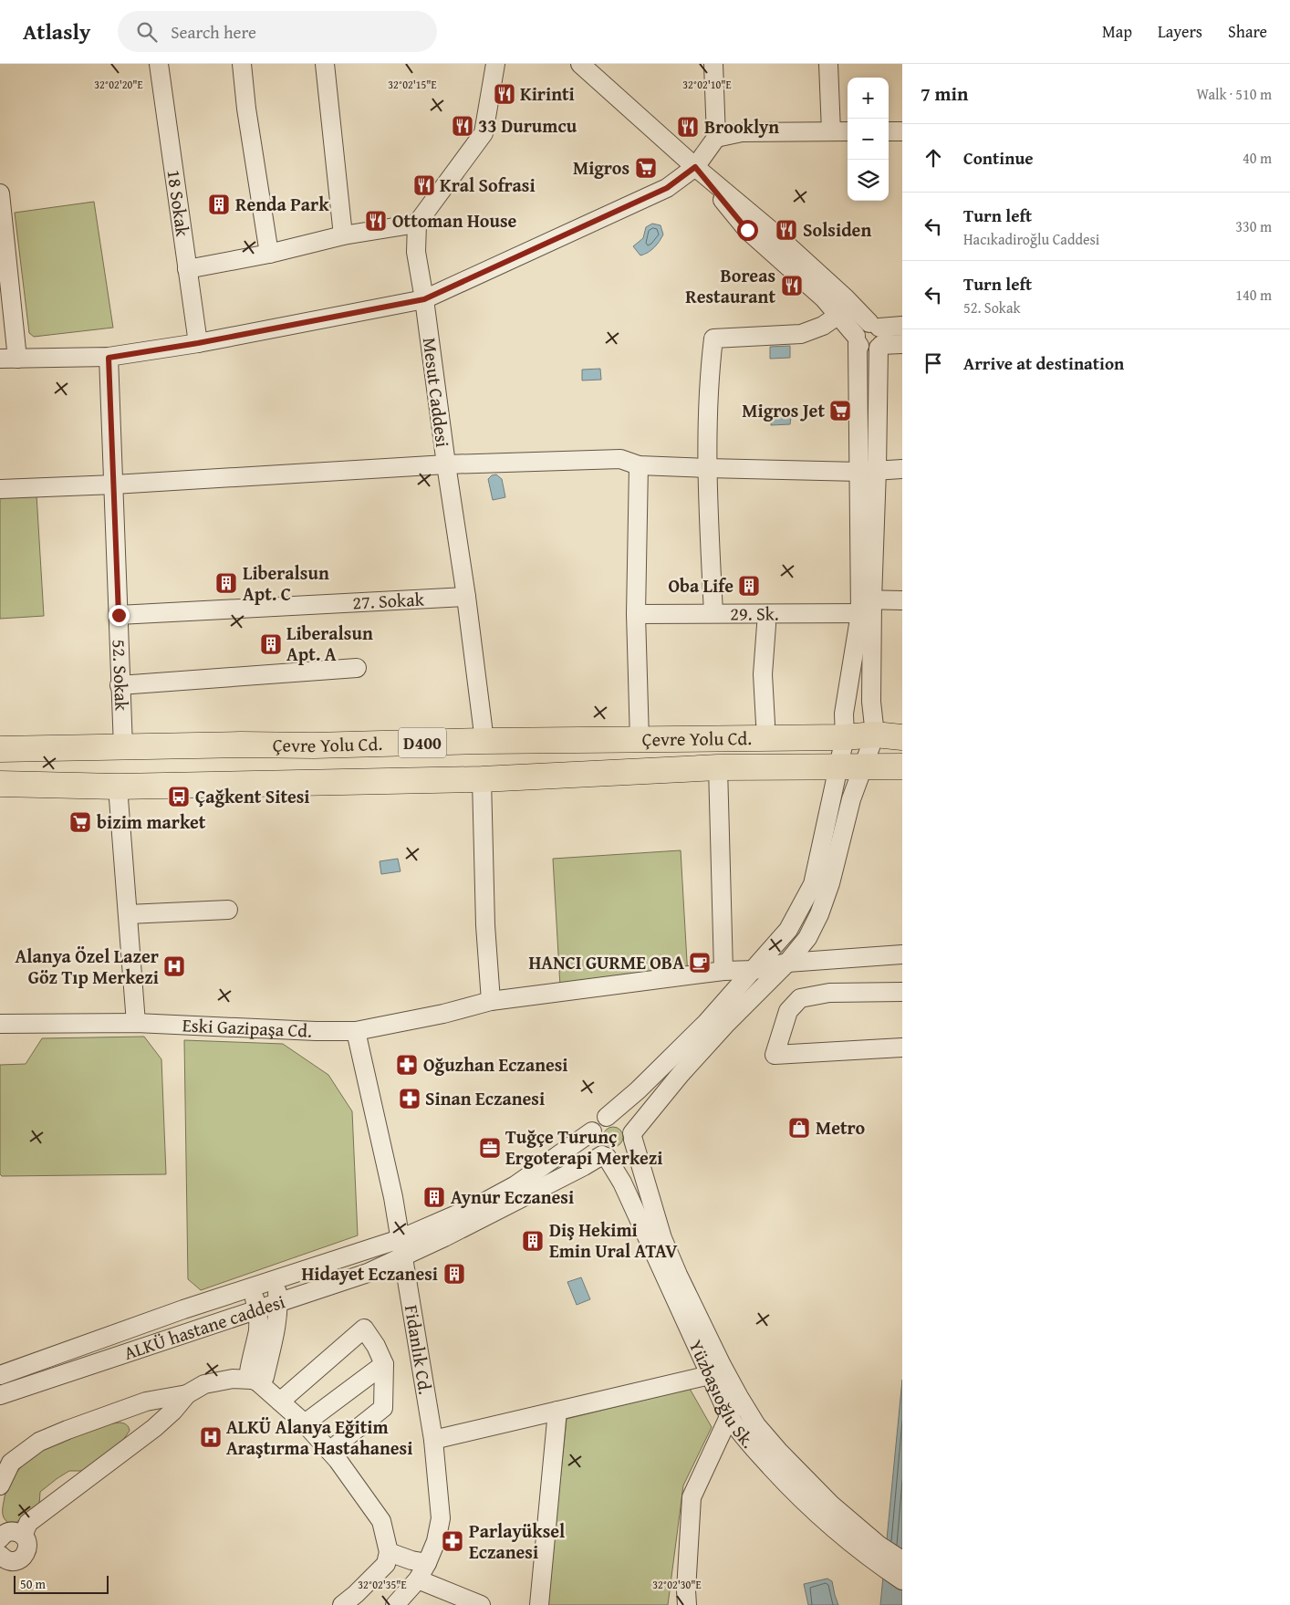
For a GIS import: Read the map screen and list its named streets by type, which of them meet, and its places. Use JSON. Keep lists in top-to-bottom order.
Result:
{
  "streets": {
    "highway": ["Çevre Yolu Cd.", "D400"],
    "street": [
      "18 Sokak",
      "Mesut Caddesi",
      "27. Sokak",
      "29. Sk.",
      "52. Sokak",
      "Eski Gazipaşa Cd.",
      "ALKÜ hastane caddesi",
      "Fidanlık Cd.",
      "Yüzbaşıoğlu Sk."
    ]
  },
  "crossings": [
    ["Mesut Caddesi", "27. Sokak"],
    ["Mesut Caddesi", "Çevre Yolu Cd."],
    ["27. Sokak", "52. Sokak"],
    ["52. Sokak", "Çevre Yolu Cd."],
    ["Çevre Yolu Cd.", "D400"],
    ["Eski Gazipaşa Cd.", "Fidanlık Cd."],
    ["ALKÜ hastane caddesi", "Fidanlık Cd."],
    ["ALKÜ hastane caddesi", "Yüzbaşıoğlu Sk."]
  ],
  "places": {
    "restaurant": [
      "Kirinti",
      "33 Durumcu",
      "Brooklyn",
      "Kral Sofrasi",
      "Ottoman House",
      "Solsiden",
      "Boreas Restaurant"
    ],
    "supermarket": ["Migros", "Migros Jet", "bizim market"],
    "building": [
      "Renda Park",
      "Liberalsun Apt. C",
      "Oba Life",
      "Liberalsun Apt. A",
      "Aynur Eczanesi",
      "Diş Hekimi Emin Ural ATAV",
      "Hidayet Eczanesi"
    ],
    "bus stop": ["Çağkent Sitesi"],
    "cafe": ["HANCI GURME OBA"],
    "hospital": ["Alanya Özel Lazer Göz Tıp Merkezi", "ALKÜ Alanya Eğitim Araştırma Hastahanesi"],
    "pharmacy": ["Oğuzhan Eczanesi", "Sinan Eczanesi", "Parlayüksel Eczanesi"],
    "shop": ["Metro"],
    "office": ["Tuğçe Turunç Ergoterapi Merkezi"]
  },
  "scale_bar": "50 m",
  "page": {
    "header": "Atlasly",
    "search": "Search here",
    "nav": ["Map", "Layers", "Share"],
    "heading": ["7 min", "Walk · 510 m"],
    "map_buttons": ["+", "−"],
    "list": [
      ["Continue", "40 m"],
      ["Turn left", "Hacıkadiroğlu Caddesi", "330 m"],
      ["Turn left", "52. Sokak", "140 m"],
      "Arrive at destination"
    ],
    "scale": "50 m"
  },
  "coordinates": [
    "32°02'20\"E",
    "32°02'15\"E",
    "32°02'10\"E",
    "32°02'35\"E",
    "32°02'30\"E"
  ]
}
